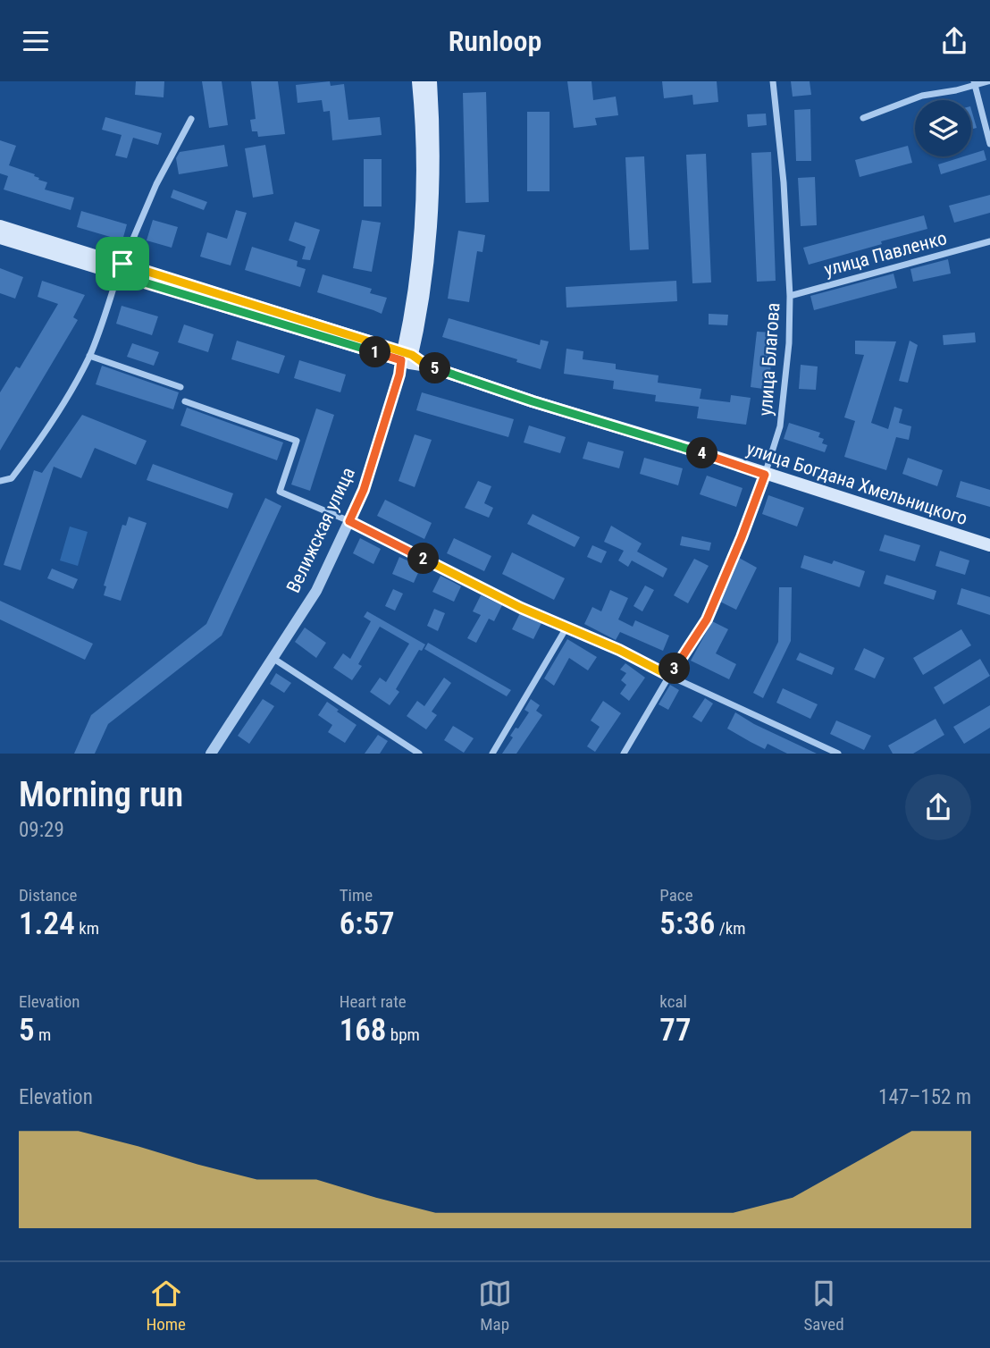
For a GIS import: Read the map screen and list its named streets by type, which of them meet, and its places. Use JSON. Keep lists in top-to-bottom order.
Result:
{
  "streets": {
    "main road": ["улица Богдана Хмельницкого"],
    "street": ["улица Павленко", "улица Благова", "Велижская улица"]
  },
  "crossings": [
    ["улица Павленко", "улица Благова"],
    ["улица Благова", "улица Богдана Хмельницкого"],
    ["улица Богдана Хмельницкого", "Велижская улица"]
  ],
  "page": {
    "header": "Runloop",
    "pins": [
      "1",
      "5",
      "4",
      "2",
      "3"
    ],
    "heading": ["Morning run", "09:29"],
    "stats": [
      ["Distance", "1.24 km"],
      ["Time", "6:57"],
      ["Pace", "5:36 /km"],
      ["Elevation", "5 m"],
      ["Heart rate", "168 bpm"],
      ["kcal", "77"]
    ],
    "chart": ["Elevation", "147–152 m"],
    "tabs": ["Home", "Map", "Saved"]
  }
}
